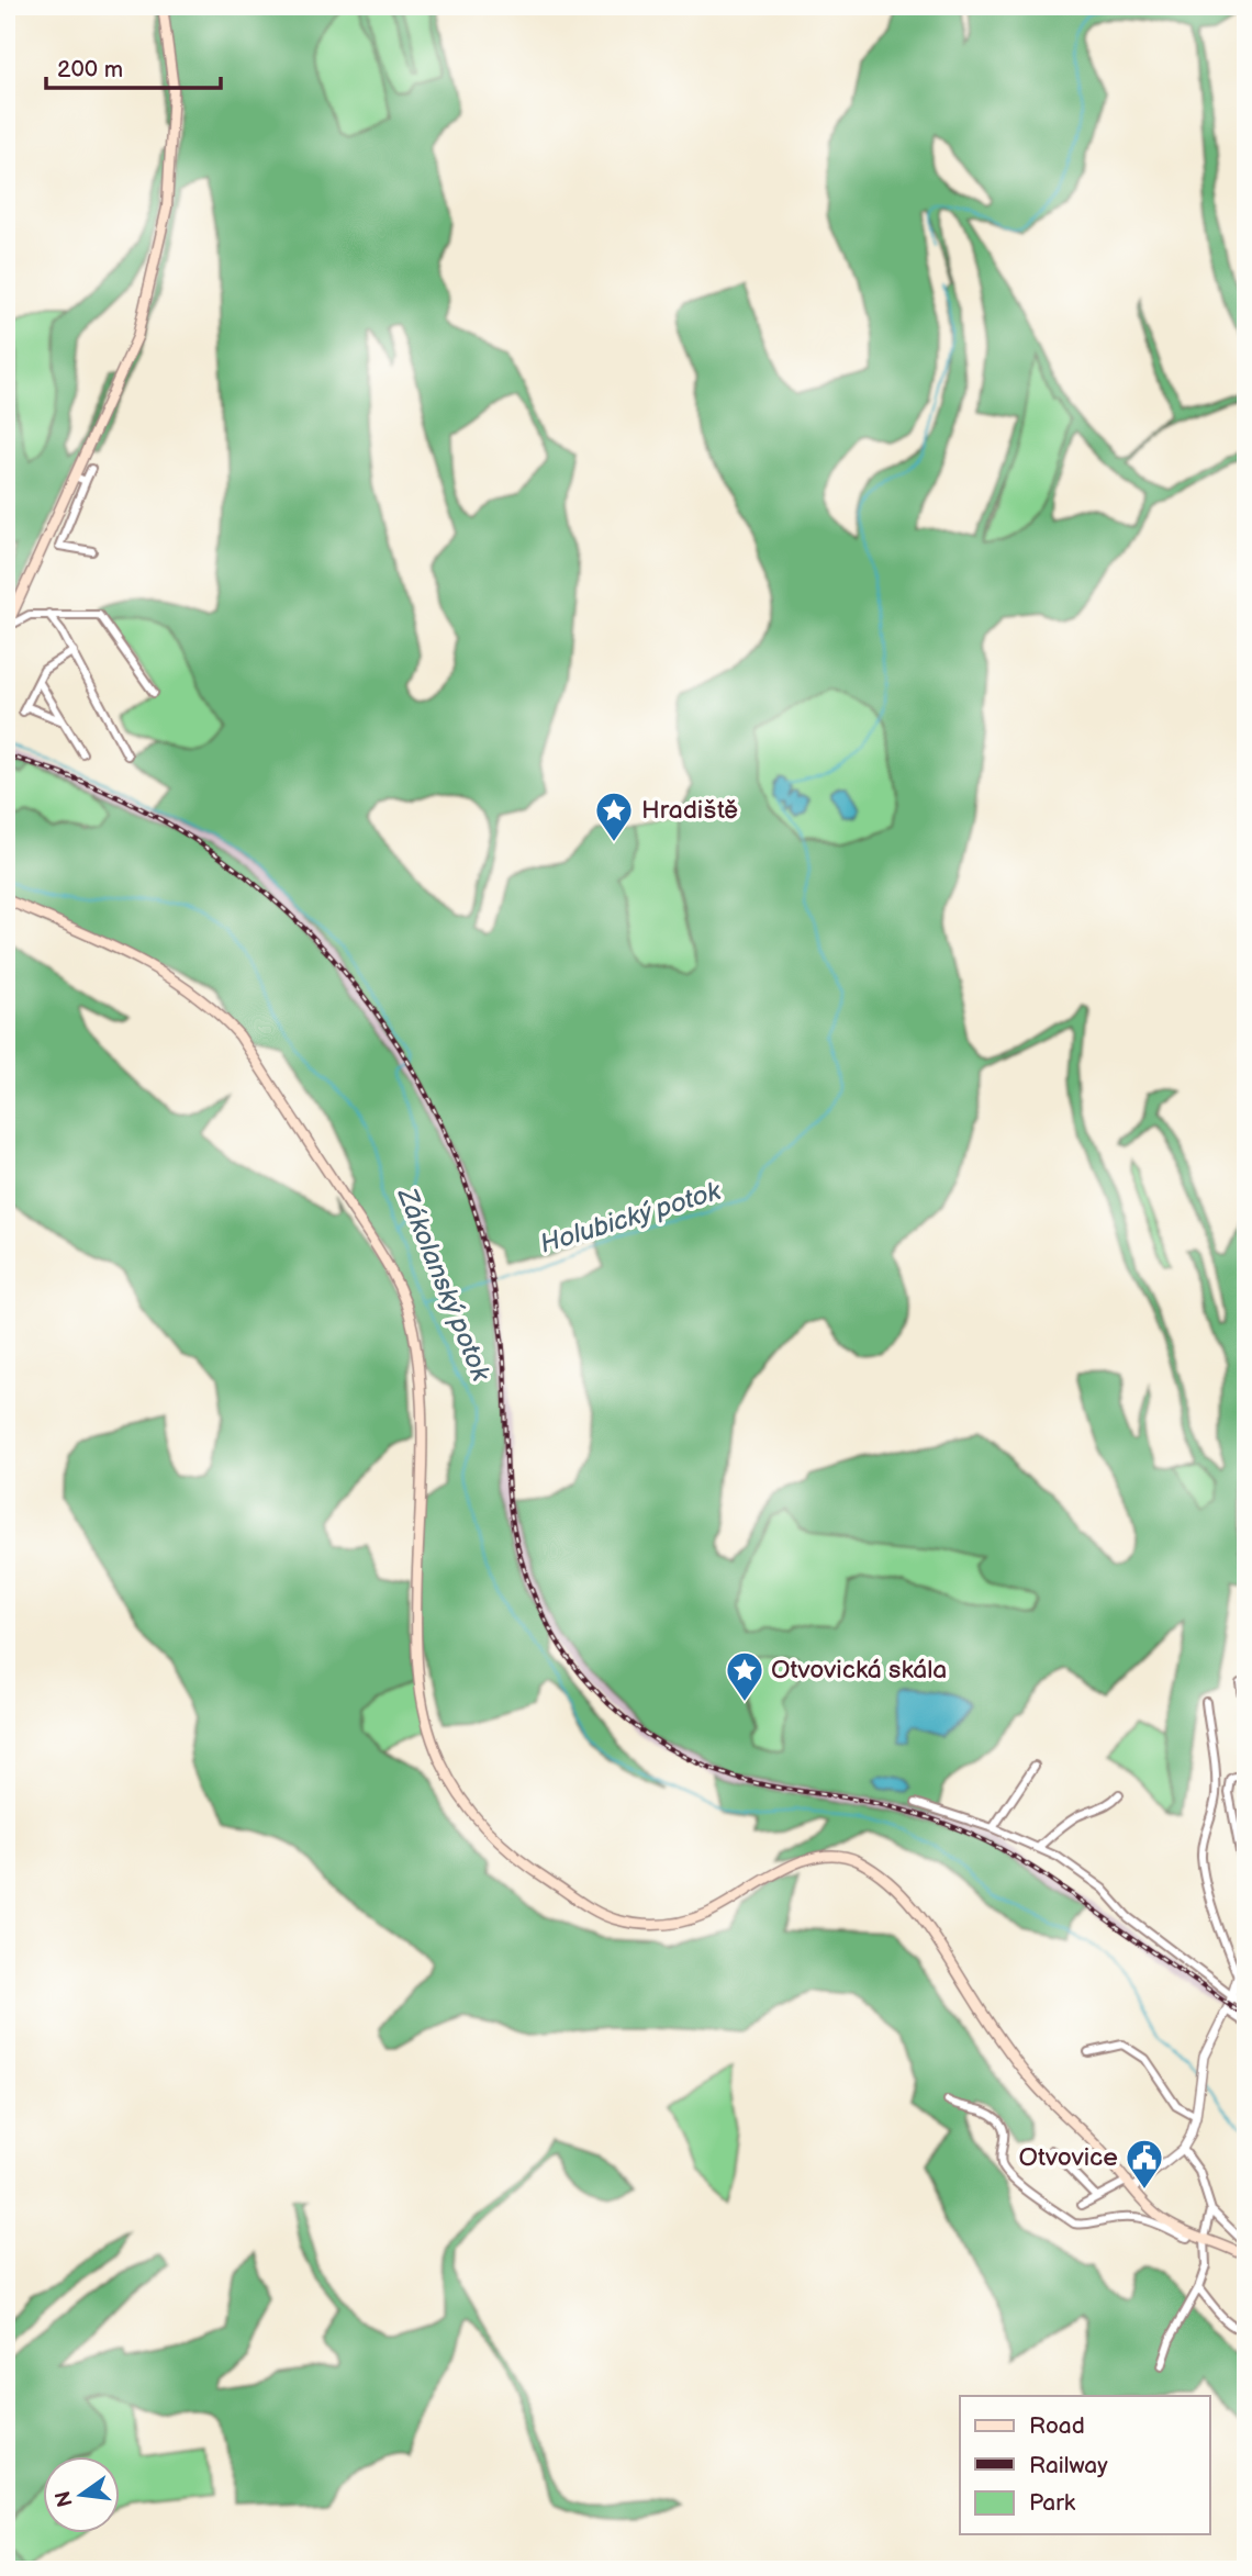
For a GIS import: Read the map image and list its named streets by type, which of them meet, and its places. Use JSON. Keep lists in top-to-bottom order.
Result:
{
  "water": ["Holubický potok", "Zákolanský potok"],
  "places": {
    "place": ["Hradiště", "Otvovická skála"],
    "public building": ["Otvovice"]
  },
  "legend": ["Road", "Railway", "Park"],
  "scale_bar": "200 m",
  "north": "left"
}
